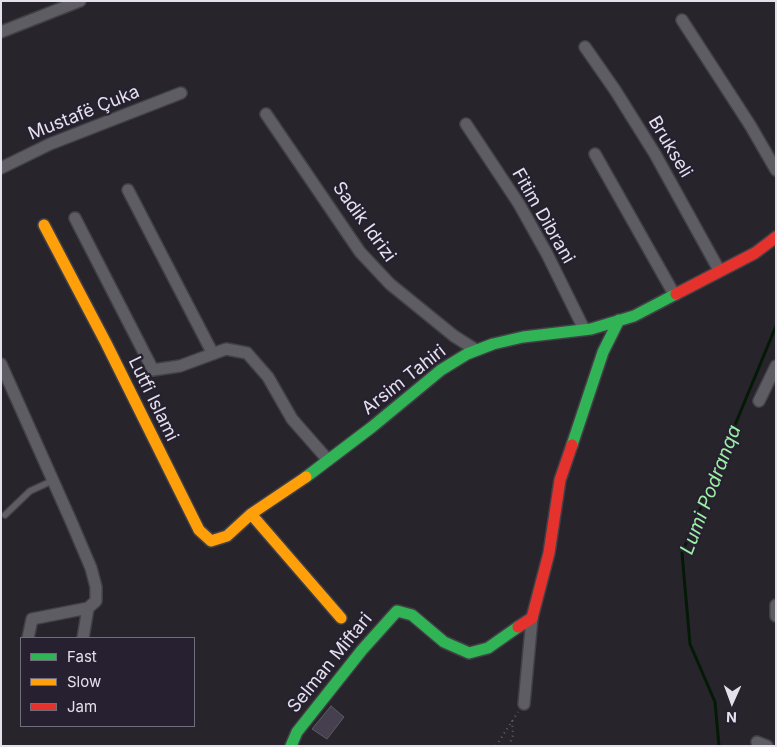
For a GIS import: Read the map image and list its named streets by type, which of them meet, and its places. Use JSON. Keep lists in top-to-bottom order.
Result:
{
  "streets": {
    "street": [
      "Mustafë Çuka",
      "Brukseli",
      "Fitim Dibrani",
      "Sadik Idrizi",
      "Arsim Tahiri",
      "Lutfi Islami",
      "Selman Miftari"
    ]
  },
  "crossings": [
    ["Brukseli", "Arsim Tahiri"],
    ["Fitim Dibrani", "Arsim Tahiri"],
    ["Sadik Idrizi", "Arsim Tahiri"],
    ["Arsim Tahiri", "Lutfi Islami"]
  ],
  "water": ["Lumi Podranqa"],
  "legend": ["Fast", "Slow", "Jam"],
  "north": "bottom"
}
